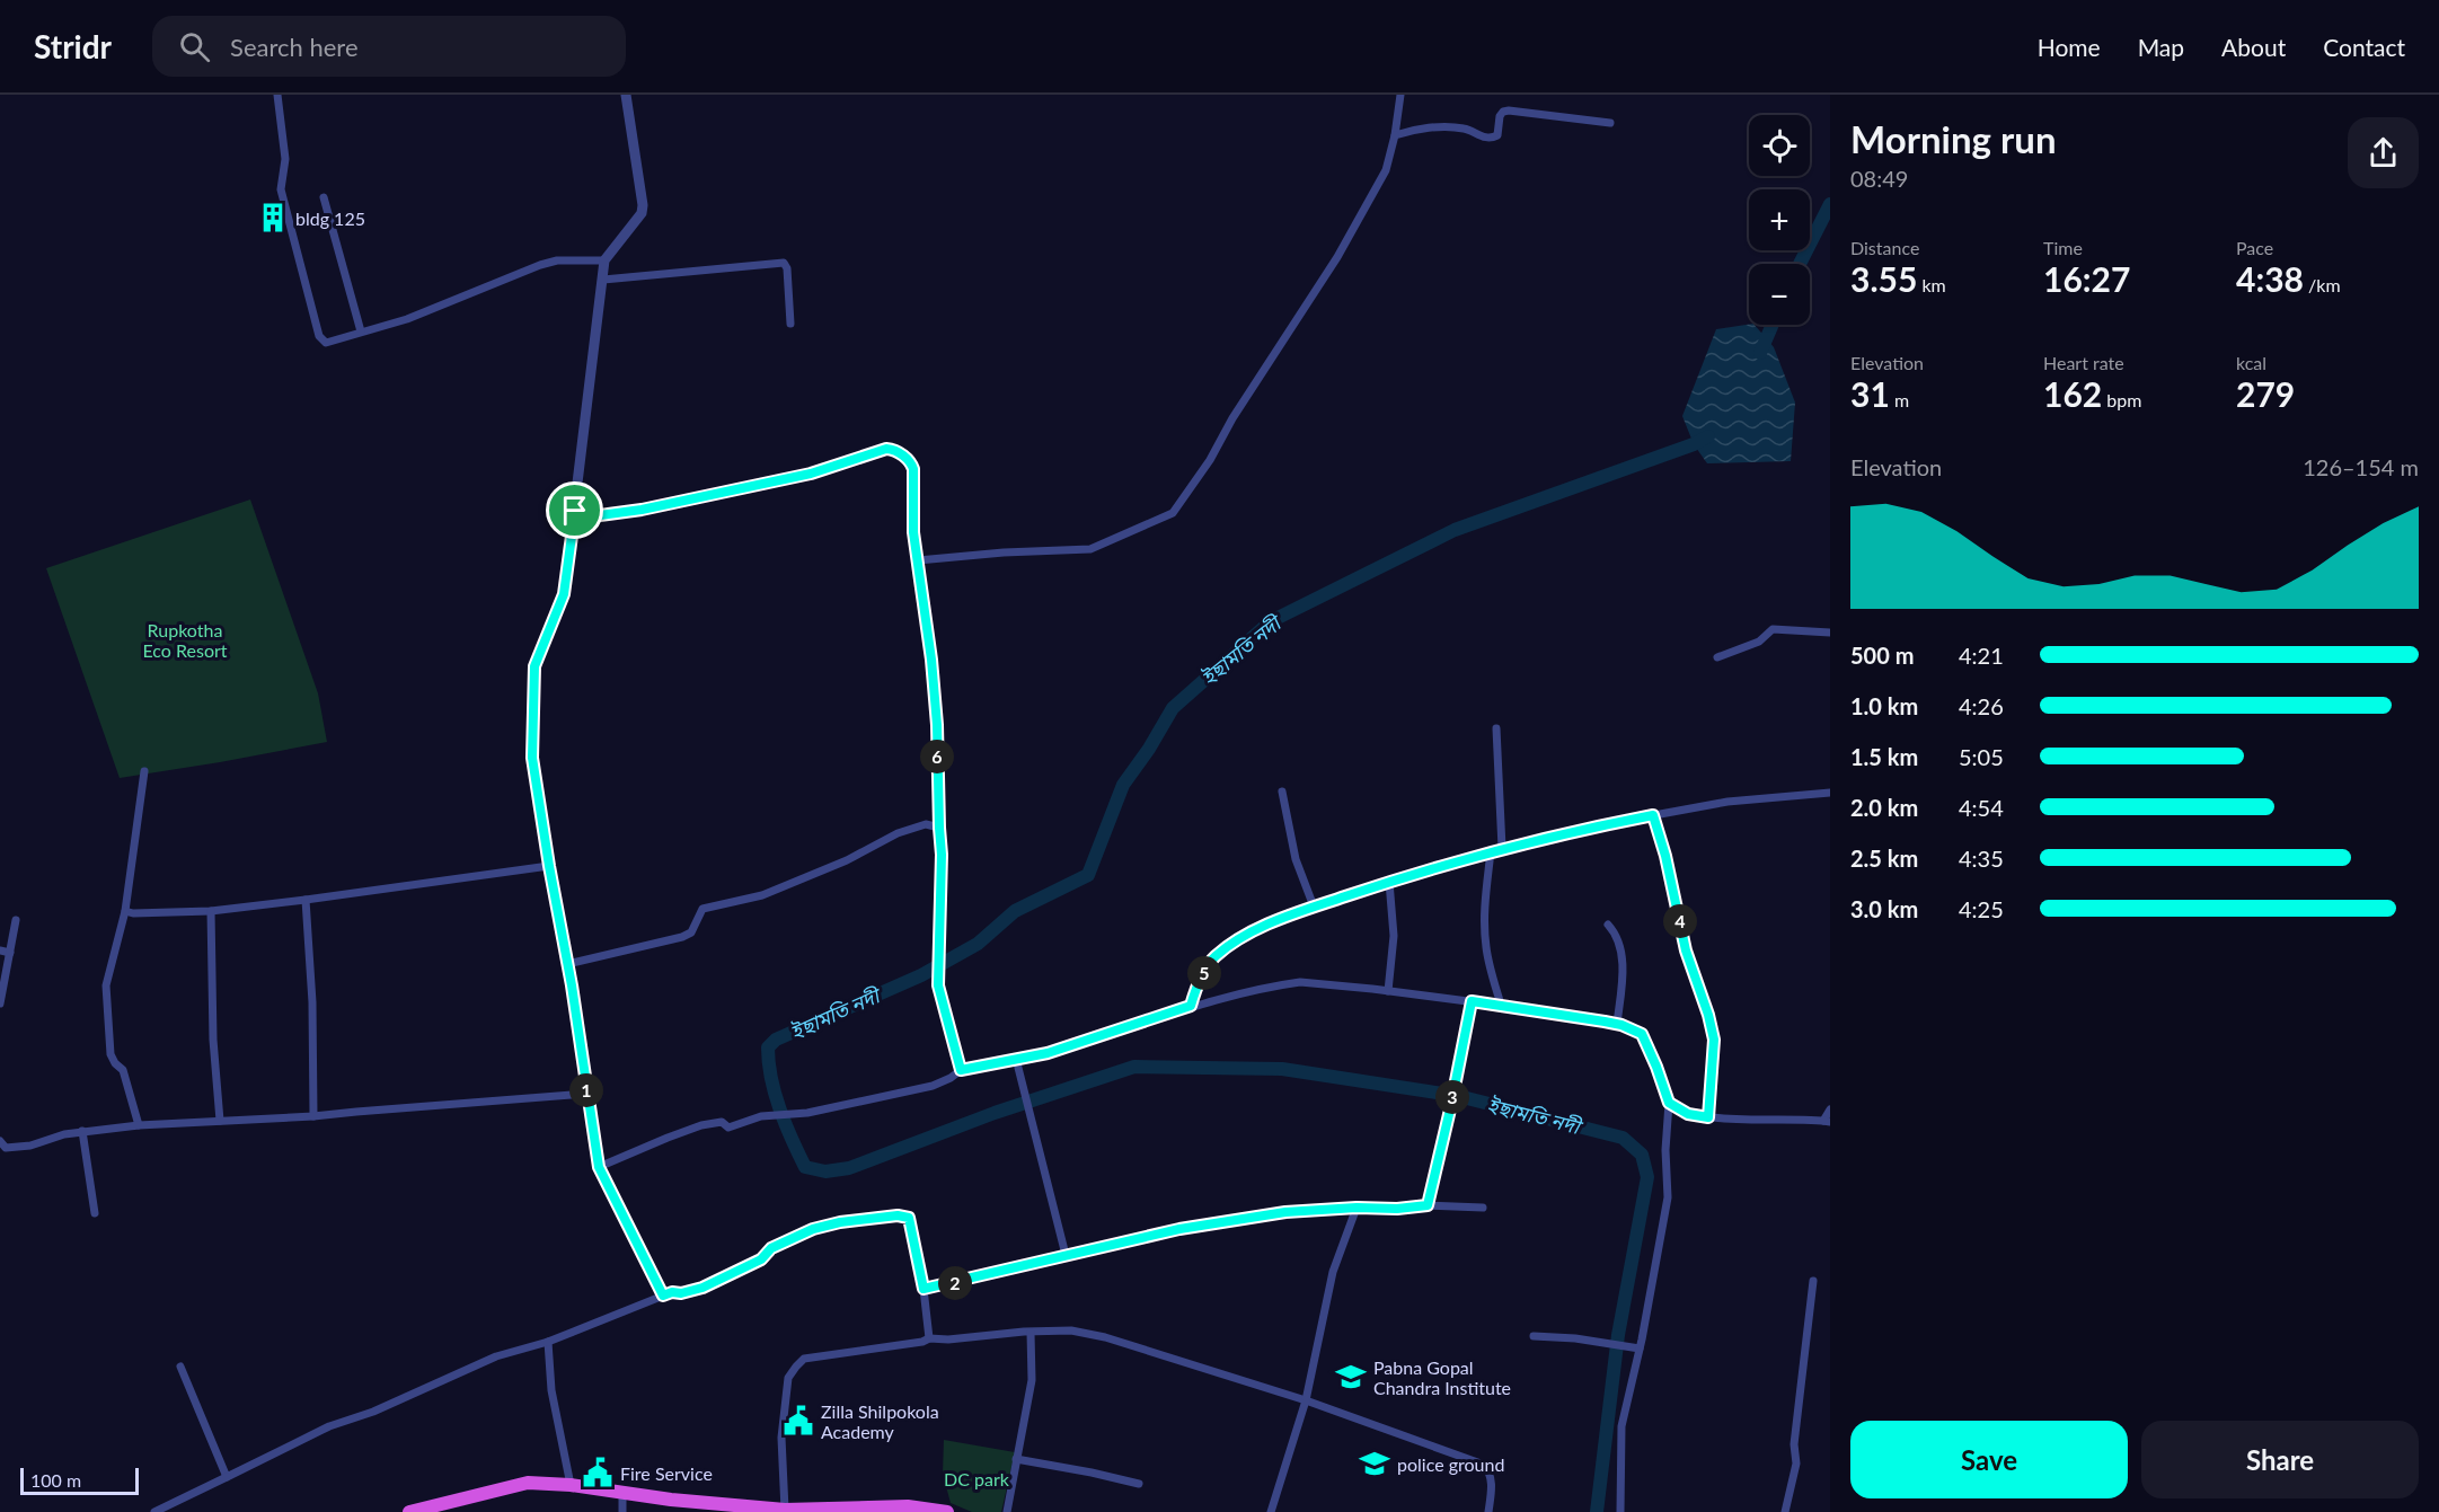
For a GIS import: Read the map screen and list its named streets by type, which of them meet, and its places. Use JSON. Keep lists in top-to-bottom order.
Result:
{
  "water": ["ইছামতি নদী"],
  "parks": ["Rupkotha Eco Resort", "DC park"],
  "places": {
    "building": ["bldg 125"],
    "school or university": ["Pabna Gopal Chandra Institute", "police ground"],
    "public building": ["Zilla Shilpokola Academy", "Fire Service"]
  },
  "scale_bar": "100 m",
  "page": {
    "header": "Stridr",
    "search": "Search here",
    "nav": [
      "Home",
      "Map",
      "About",
      "Contact"
    ],
    "heading": ["Morning run", "08:49"],
    "map_buttons": ["+", "−"],
    "stats": [
      ["Distance", "3.55 km"],
      ["Time", "16:27"],
      ["Pace", "4:38 /km"],
      ["Elevation", "31 m"],
      ["Heart rate", "162 bpm"],
      ["kcal", "279"]
    ],
    "chart": ["Elevation", "126–154 m"],
    "list": [
      {
        "name": "500 m",
        "note": "4:21"
      },
      {
        "name": "1.0 km",
        "note": "4:26"
      },
      {
        "name": "1.5 km",
        "note": "5:05"
      },
      {
        "name": "2.0 km",
        "note": "4:54"
      },
      {
        "name": "2.5 km",
        "note": "4:35"
      },
      {
        "name": "3.0 km",
        "note": "4:25"
      }
    ],
    "pins": [
      "6",
      "4",
      "5",
      "1",
      "3",
      "2"
    ],
    "buttons": ["Save", "Share"],
    "scale": "100 m"
  }
}
